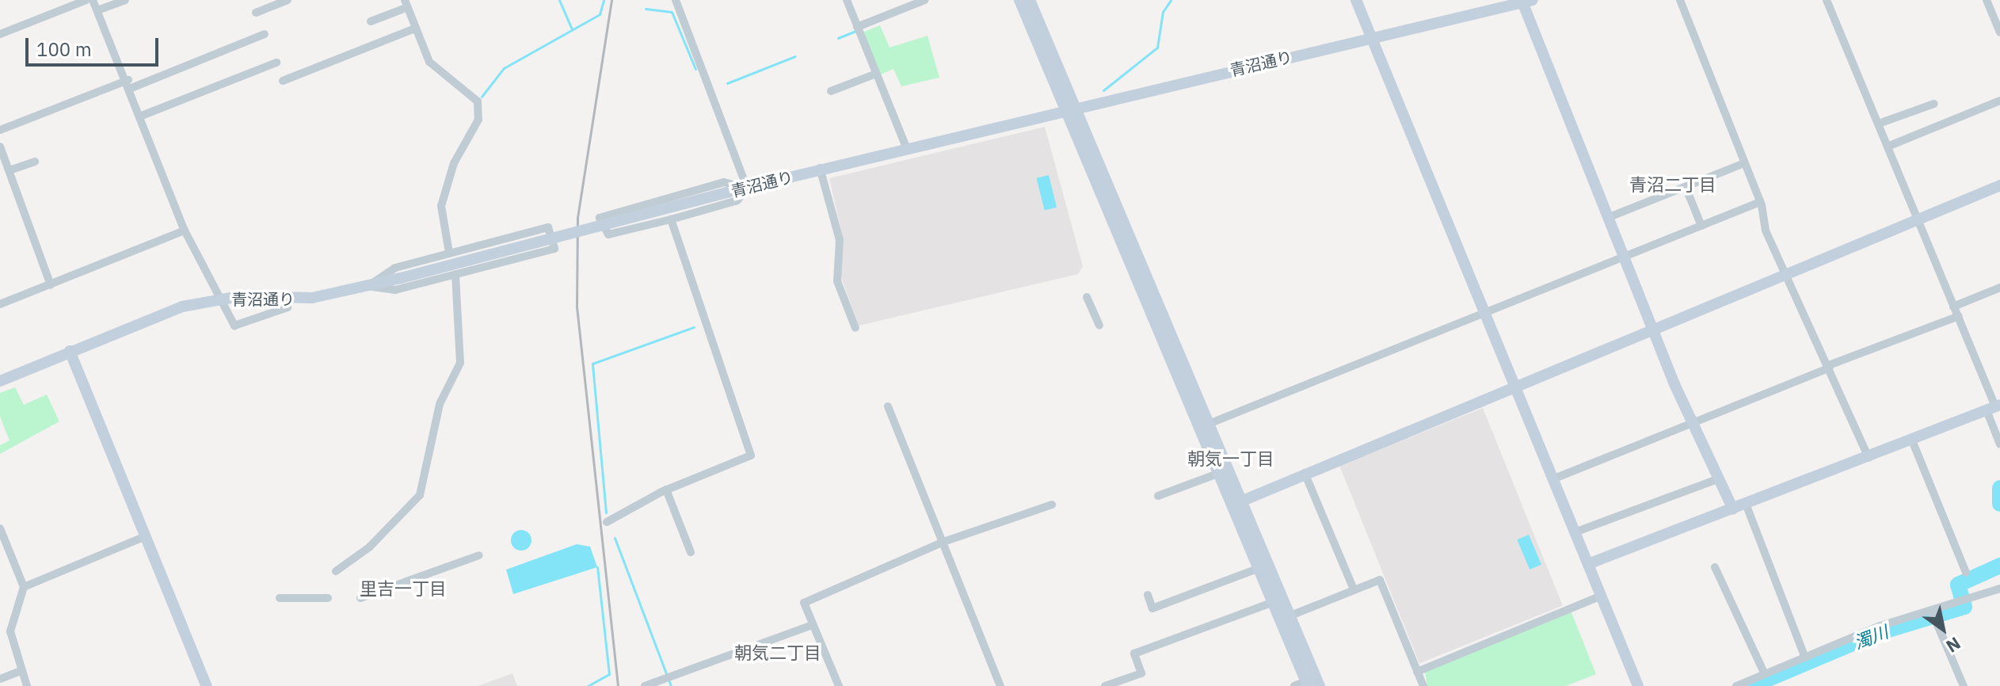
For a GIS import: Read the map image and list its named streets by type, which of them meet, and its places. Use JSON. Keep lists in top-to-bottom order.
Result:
{
  "streets": {
    "street": ["青沼通り"]
  },
  "districts": [
    "青沼二丁目",
    "朝気一丁目",
    "里吉一丁目",
    "朝気二丁目"
  ],
  "water": ["濁川"],
  "scale_bar": "100 m",
  "north": "bottom right"
}
